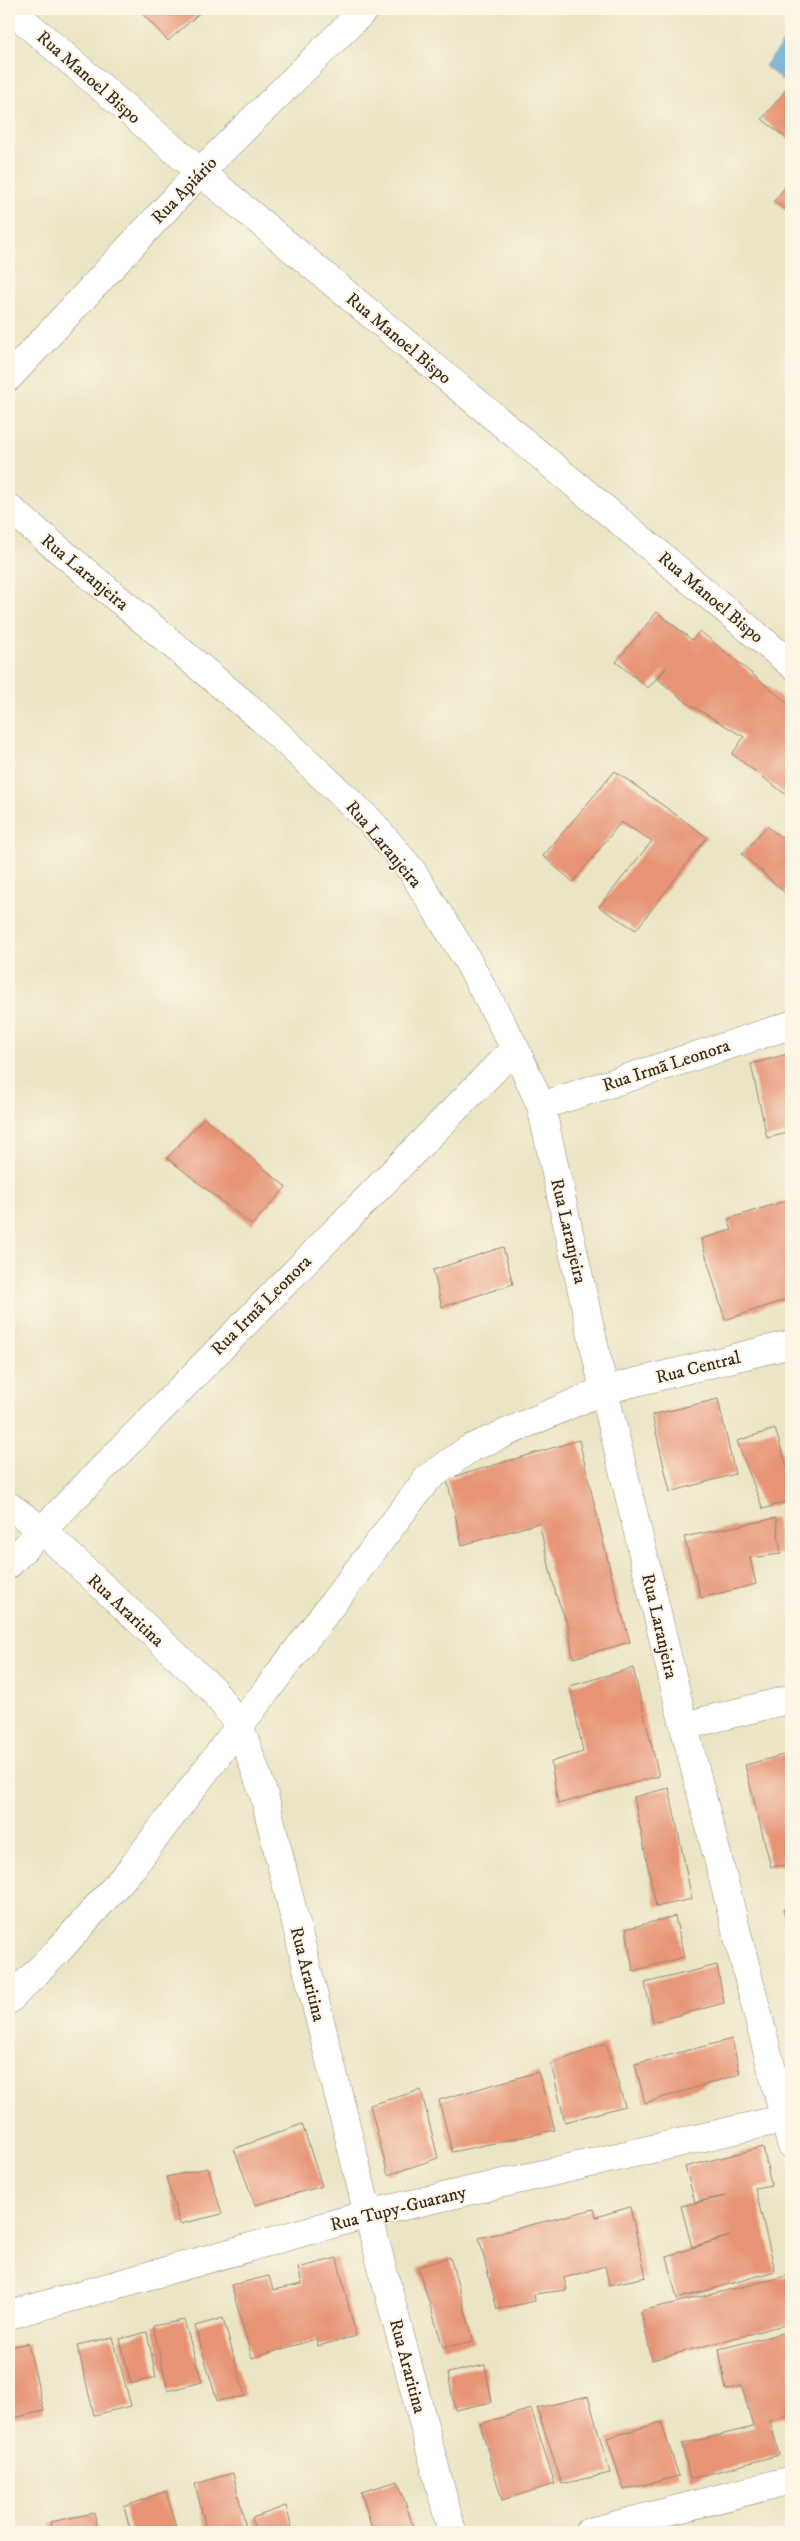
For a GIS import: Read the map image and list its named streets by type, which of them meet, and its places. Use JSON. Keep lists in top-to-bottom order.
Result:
{
  "streets": {
    "street": [
      "Rua Manoel Bispo",
      "Rua Apiário",
      "Rua Laranjeira",
      "Rua Irmã Leonora",
      "Rua Central",
      "Rua Araritina",
      "Rua Tupy-Guarany"
    ]
  },
  "crossings": [
    ["Rua Manoel Bispo", "Rua Apiário"],
    ["Rua Laranjeira", "Rua Irmã Leonora"],
    ["Rua Laranjeira", "Rua Central"],
    ["Rua Laranjeira", "Rua Tupy-Guarany"],
    ["Rua Irmã Leonora", "Rua Araritina"],
    ["Rua Central", "Rua Araritina"],
    ["Rua Araritina", "Rua Tupy-Guarany"]
  ]
}
